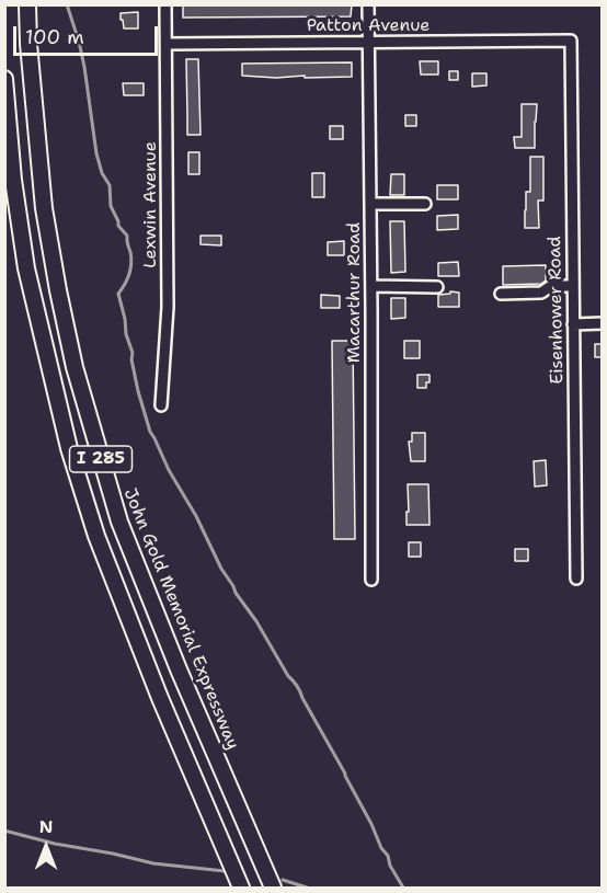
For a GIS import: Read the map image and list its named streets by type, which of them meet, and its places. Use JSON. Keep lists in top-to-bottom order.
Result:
{
  "streets": {
    "highway": ["I 285", "John Gold Memorial Expressway"],
    "street": [
      "Patton Avenue",
      "Lexwin Avenue",
      "Macarthur Road",
      "Eisenhower Road"
    ]
  },
  "crossings": [
    ["Patton Avenue", "Lexwin Avenue"],
    ["Patton Avenue", "Macarthur Road"],
    ["Patton Avenue", "Eisenhower Road"]
  ],
  "scale_bar": "100 m",
  "north": "top"
}
